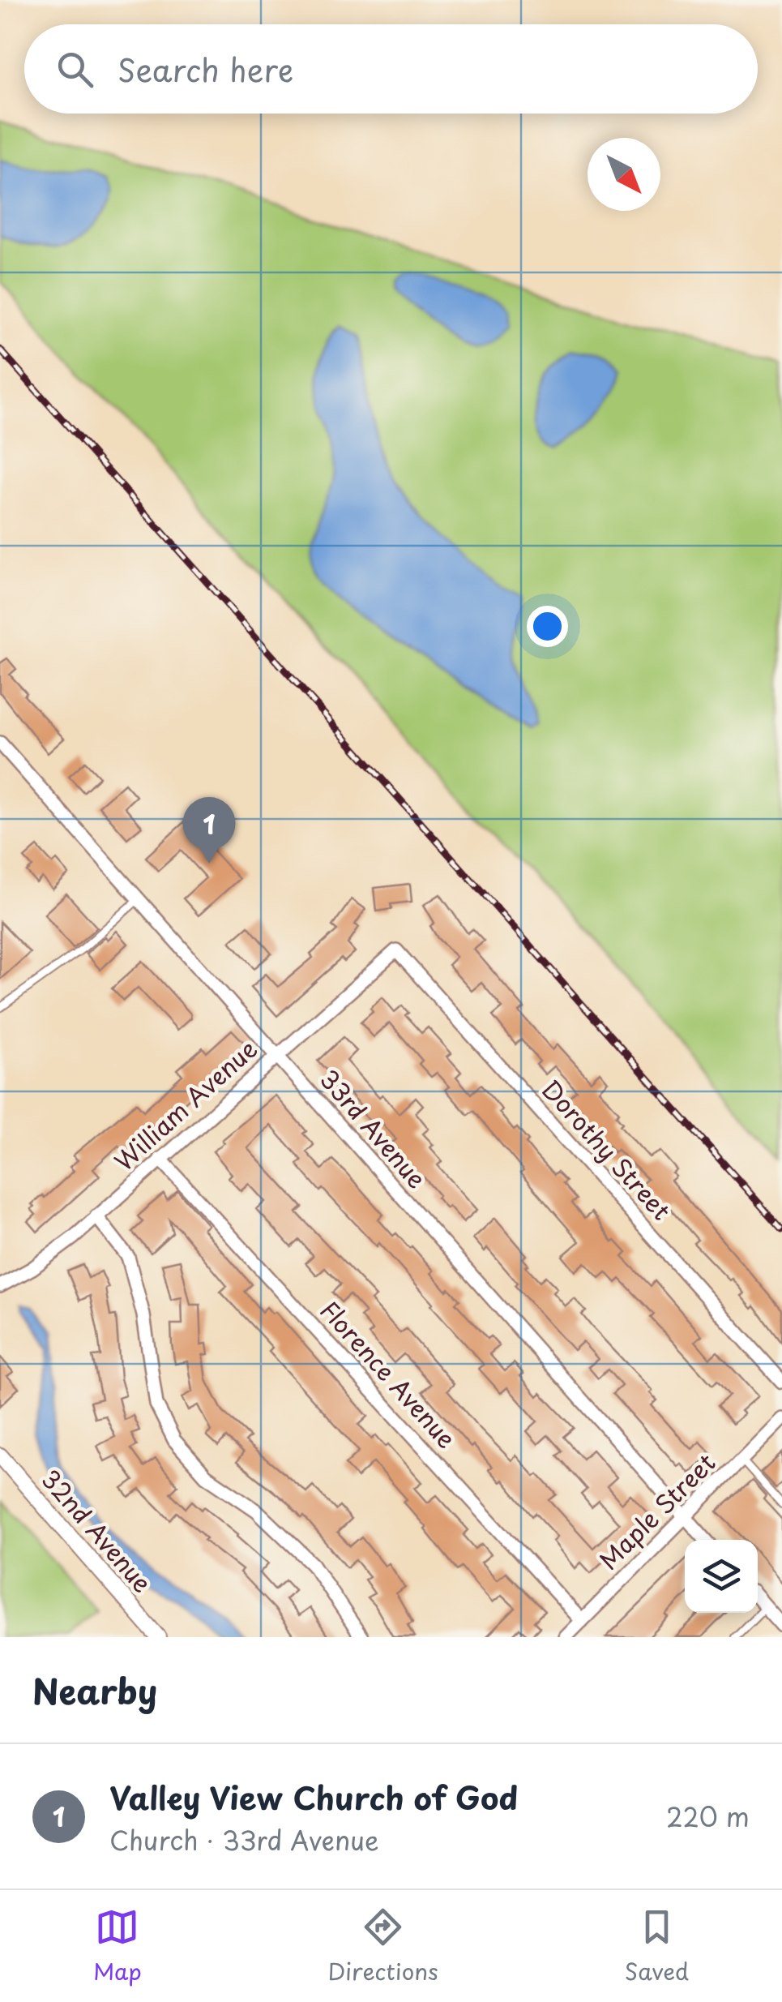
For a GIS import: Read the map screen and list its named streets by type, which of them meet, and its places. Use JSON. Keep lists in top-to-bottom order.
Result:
{
  "streets": {
    "street": [
      "William Avenue",
      "33rd Avenue",
      "Dorothy Street",
      "Florence Avenue",
      "Maple Street",
      "32nd Avenue"
    ]
  },
  "crossings": [
    ["William Avenue", "33rd Avenue"],
    ["William Avenue", "Dorothy Street"],
    ["William Avenue", "Florence Avenue"],
    ["33rd Avenue", "Maple Street"],
    ["Florence Avenue", "Maple Street"]
  ],
  "north": "bottom right",
  "page": {
    "search": "Search here",
    "pins": "1",
    "heading": "Nearby",
    "list": [
      {
        "mark": "1",
        "name": "Valley View Church of God",
        "note": "Church · 33rd Avenue",
        "value": "220 m"
      }
    ],
    "nav": ["Map", "Directions", "Saved"]
  }
}
